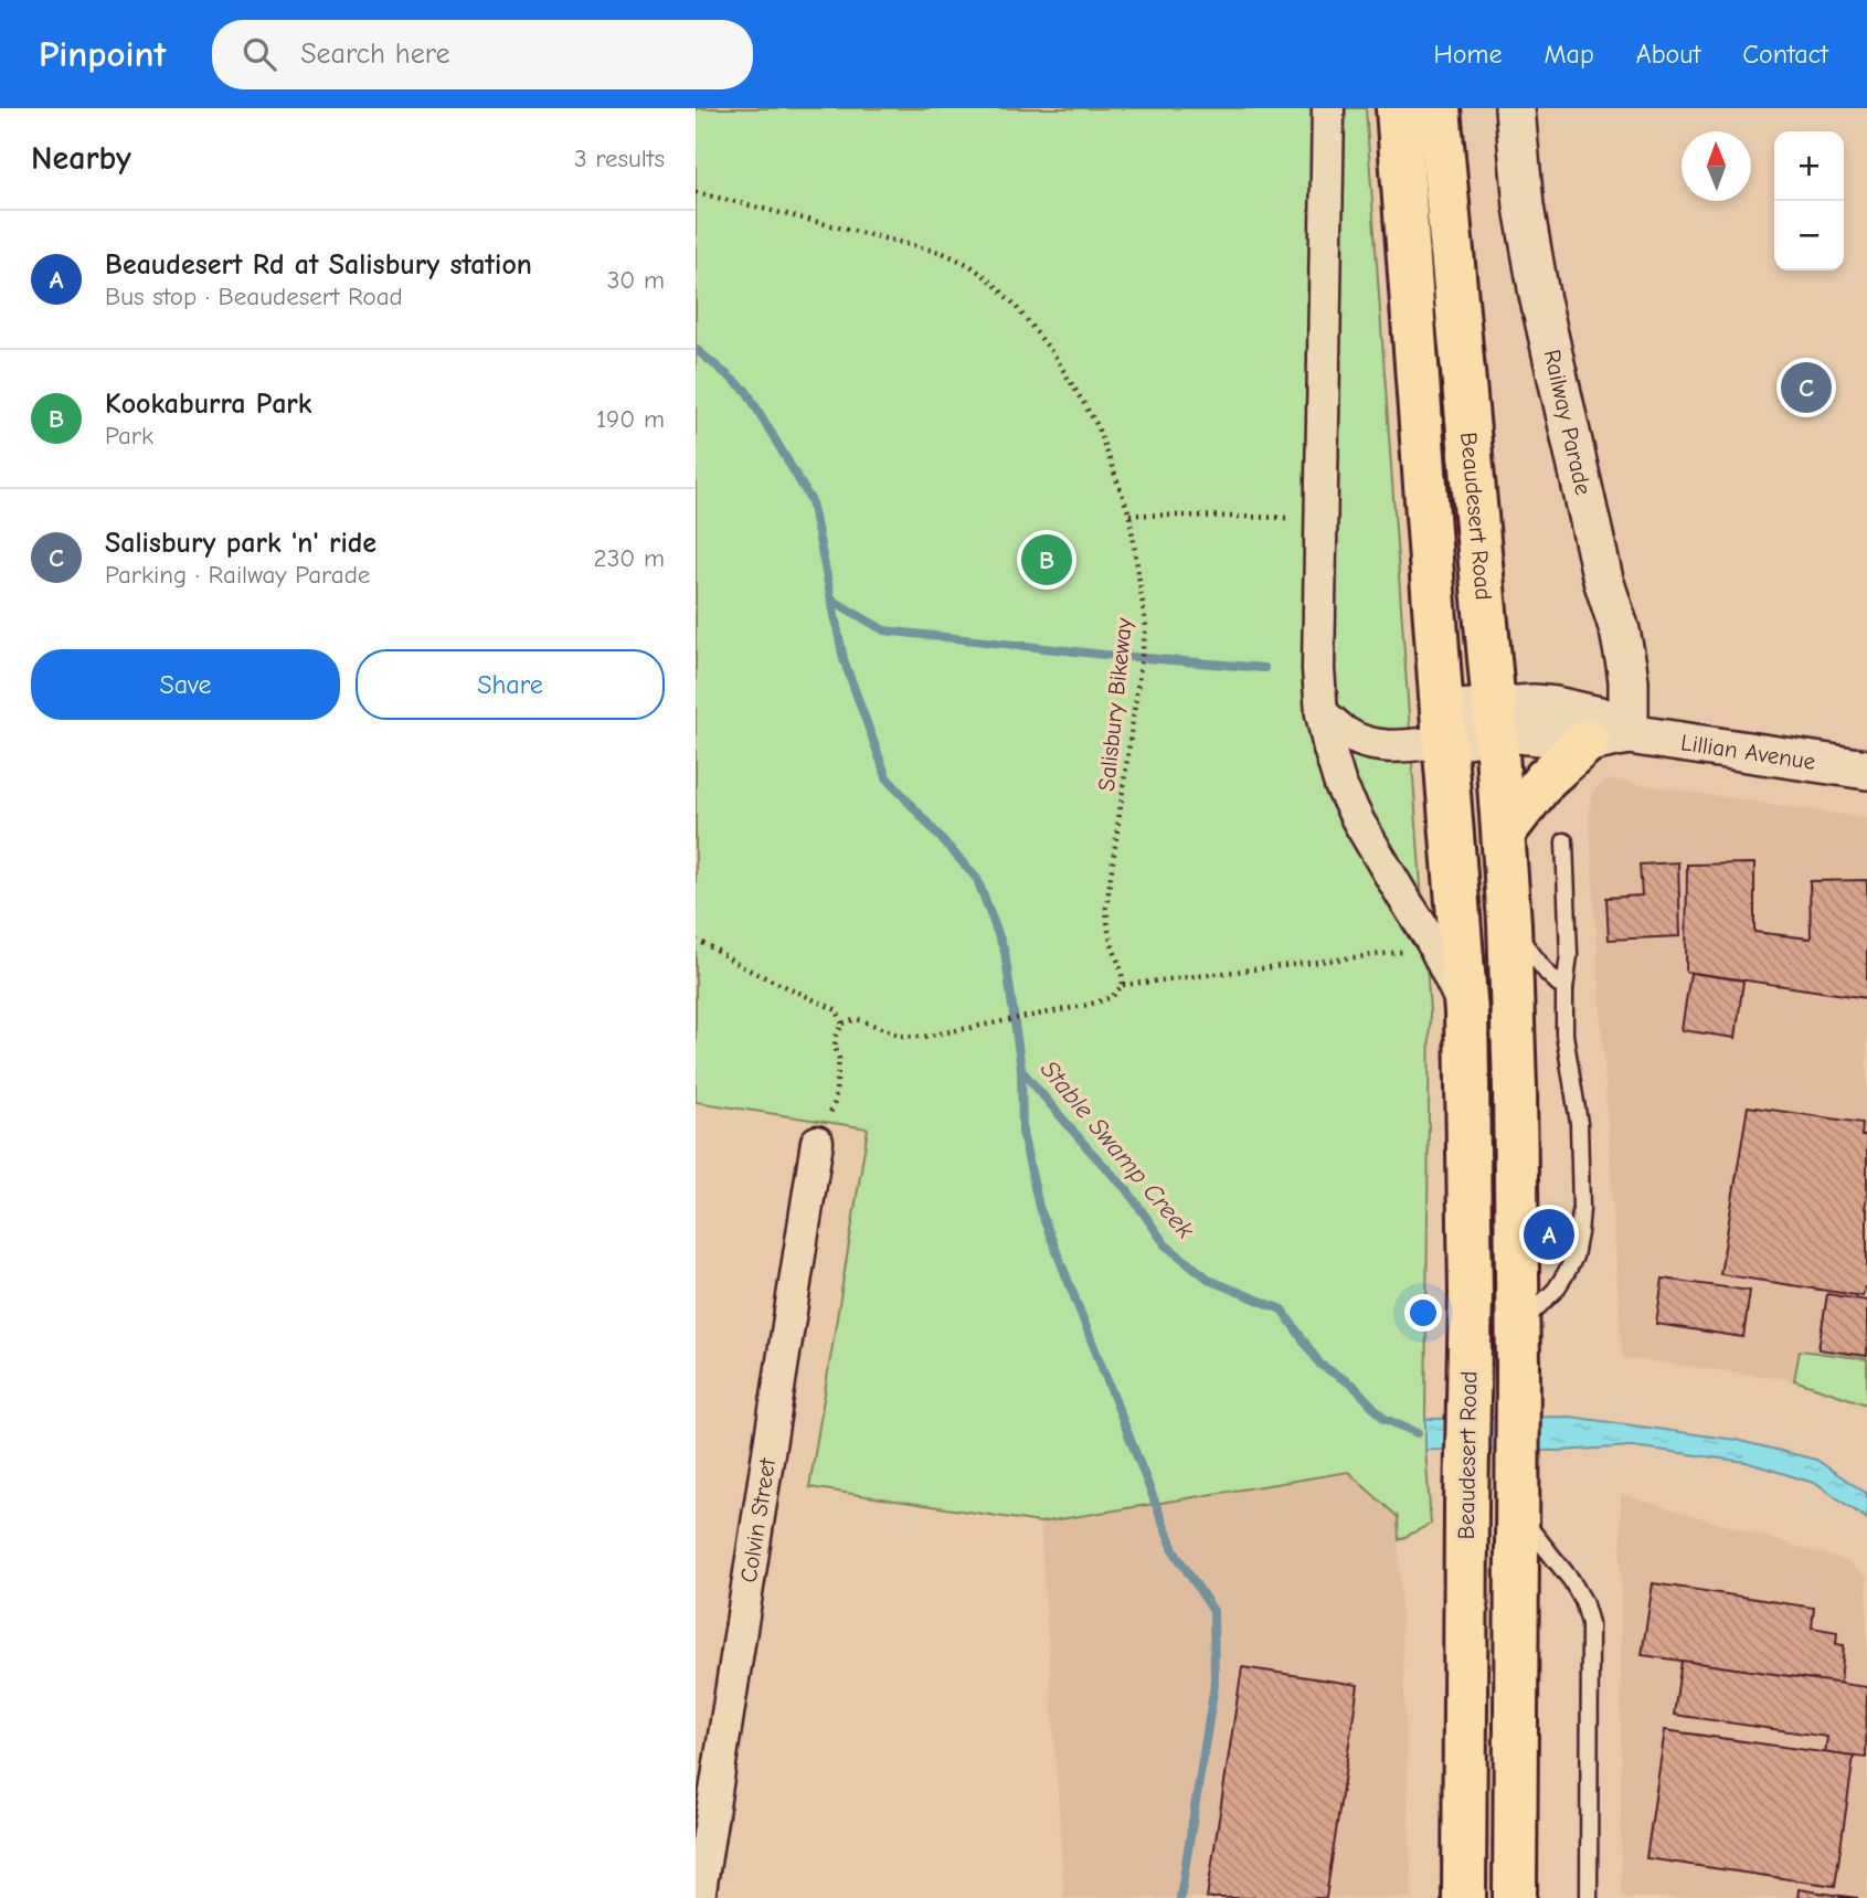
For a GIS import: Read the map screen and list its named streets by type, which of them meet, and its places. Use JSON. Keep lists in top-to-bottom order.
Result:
{
  "streets": {
    "highway": ["Beaudesert Road"],
    "street": ["Railway Parade", "Lillian Avenue", "Colvin Street"],
    "path": ["Salisbury Bikeway"]
  },
  "crossings": [
    ["Railway Parade", "Lillian Avenue"],
    ["Beaudesert Road", "Lillian Avenue"]
  ],
  "water": ["Stable Swamp Creek"],
  "north": "top",
  "page": {
    "header": "Pinpoint",
    "search": "Search here",
    "nav": [
      "Home",
      "Map",
      "About",
      "Contact"
    ],
    "heading": ["Nearby", "3 results"],
    "map_buttons": ["+", "−"],
    "list": [
      {
        "mark": "A",
        "name": "Beaudesert Rd at Salisbury station",
        "note": "Bus stop · Beaudesert Road",
        "value": "30 m"
      },
      {
        "mark": "B",
        "name": "Kookaburra Park",
        "note": "Park",
        "value": "190 m"
      },
      {
        "mark": "C",
        "name": "Salisbury park 'n' ride",
        "note": "Parking · Railway Parade",
        "value": "230 m"
      }
    ],
    "pins": ["C", "B", "A"],
    "buttons": ["Save", "Share"]
  }
}
